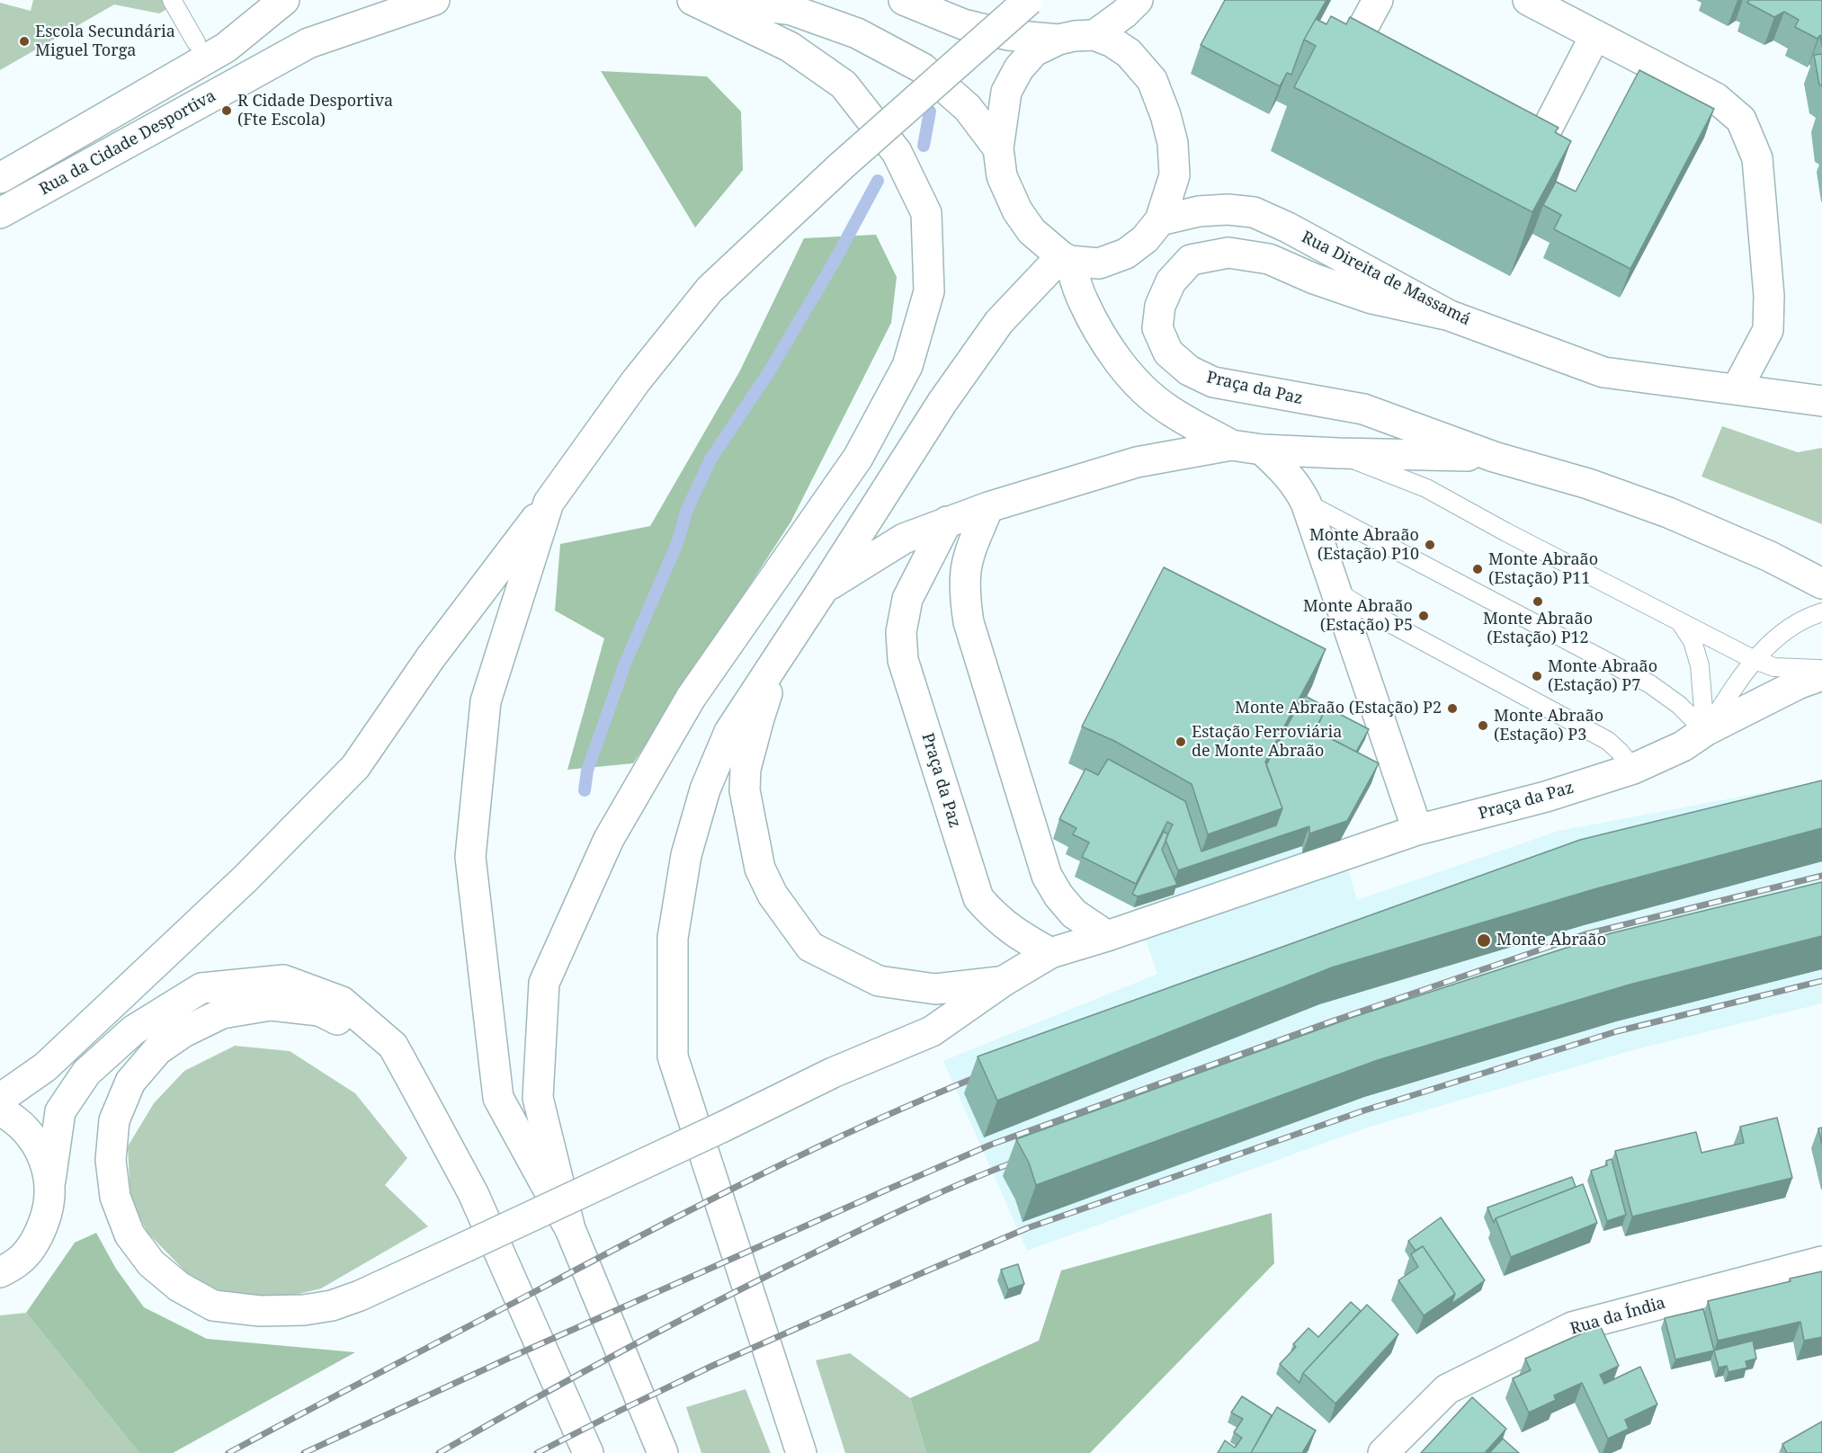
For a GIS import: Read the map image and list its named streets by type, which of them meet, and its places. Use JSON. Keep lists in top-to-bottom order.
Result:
{
  "streets": {
    "street": [
      "Rua da Cidade Desportiva",
      "Rua Direita de Massamá",
      "Praça da Paz",
      "Rua da Índia"
    ]
  },
  "crossings": [
    ["Rua Direita de Massamá", "Praça da Paz"]
  ],
  "places": [
    "Escola Secundária Miguel Torga",
    "R Cidade Desportiva (Fte Escola)",
    "Monte Abraão (Estação) P10",
    "Monte Abraão (Estação) P11",
    "Monte Abraão (Estação) P12",
    "Monte Abraão (Estação) P5",
    "Monte Abraão (Estação) P7",
    "Monte Abraão (Estação) P2",
    "Monte Abraão (Estação) P3",
    "Estação Ferroviária de Monte Abraão",
    "Monte Abraão"
  ]
}
